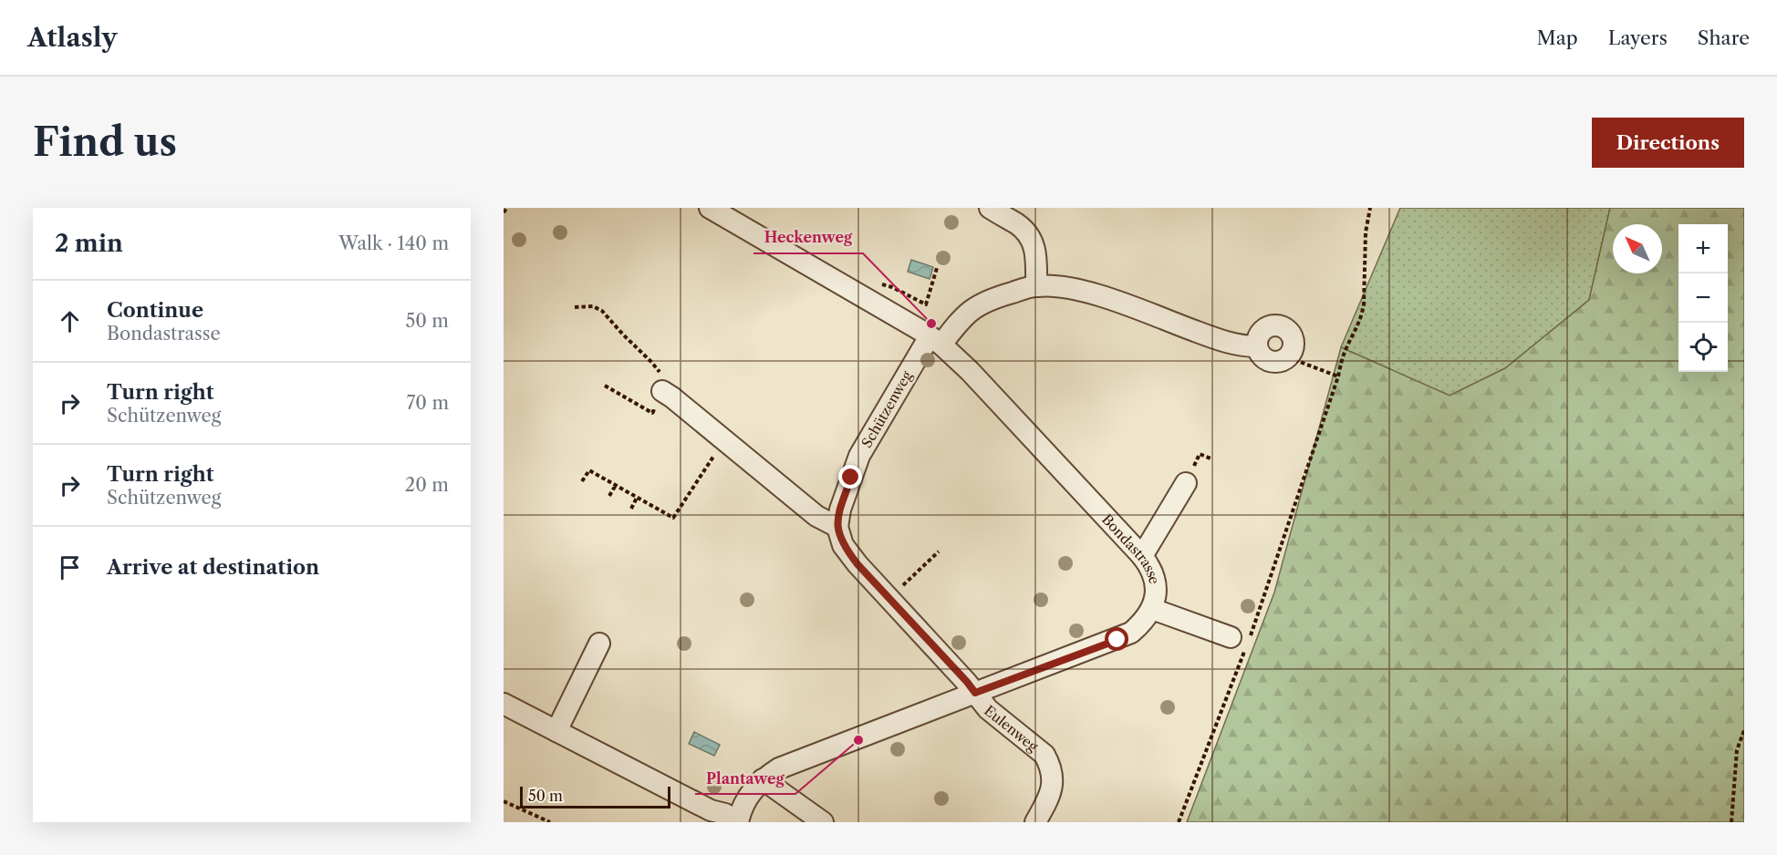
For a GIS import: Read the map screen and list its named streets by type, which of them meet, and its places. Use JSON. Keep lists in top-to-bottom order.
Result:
{
  "streets": {
    "street": ["Schützenweg", "Bondastrasse", "Eulenweg"]
  },
  "crossings": [
    ["Schützenweg", "Bondastrasse"],
    ["Bondastrasse", "Eulenweg"]
  ],
  "places": ["Heckenweg", "Plantaweg"],
  "scale_bar": "50 m",
  "north": "top left",
  "page": {
    "header": "Atlasly",
    "nav": ["Map", "Layers", "Share"],
    "buttons": "Directions",
    "title": "Find us",
    "heading": ["2 min", "Walk · 140 m"],
    "map_buttons": ["+", "−"],
    "list": [
      ["Continue", "Bondastrasse", "50 m"],
      ["Turn right", "Schützenweg", "70 m"],
      ["Turn right", "Schützenweg", "20 m"],
      "Arrive at destination"
    ],
    "scale": "50 m"
  }
}
